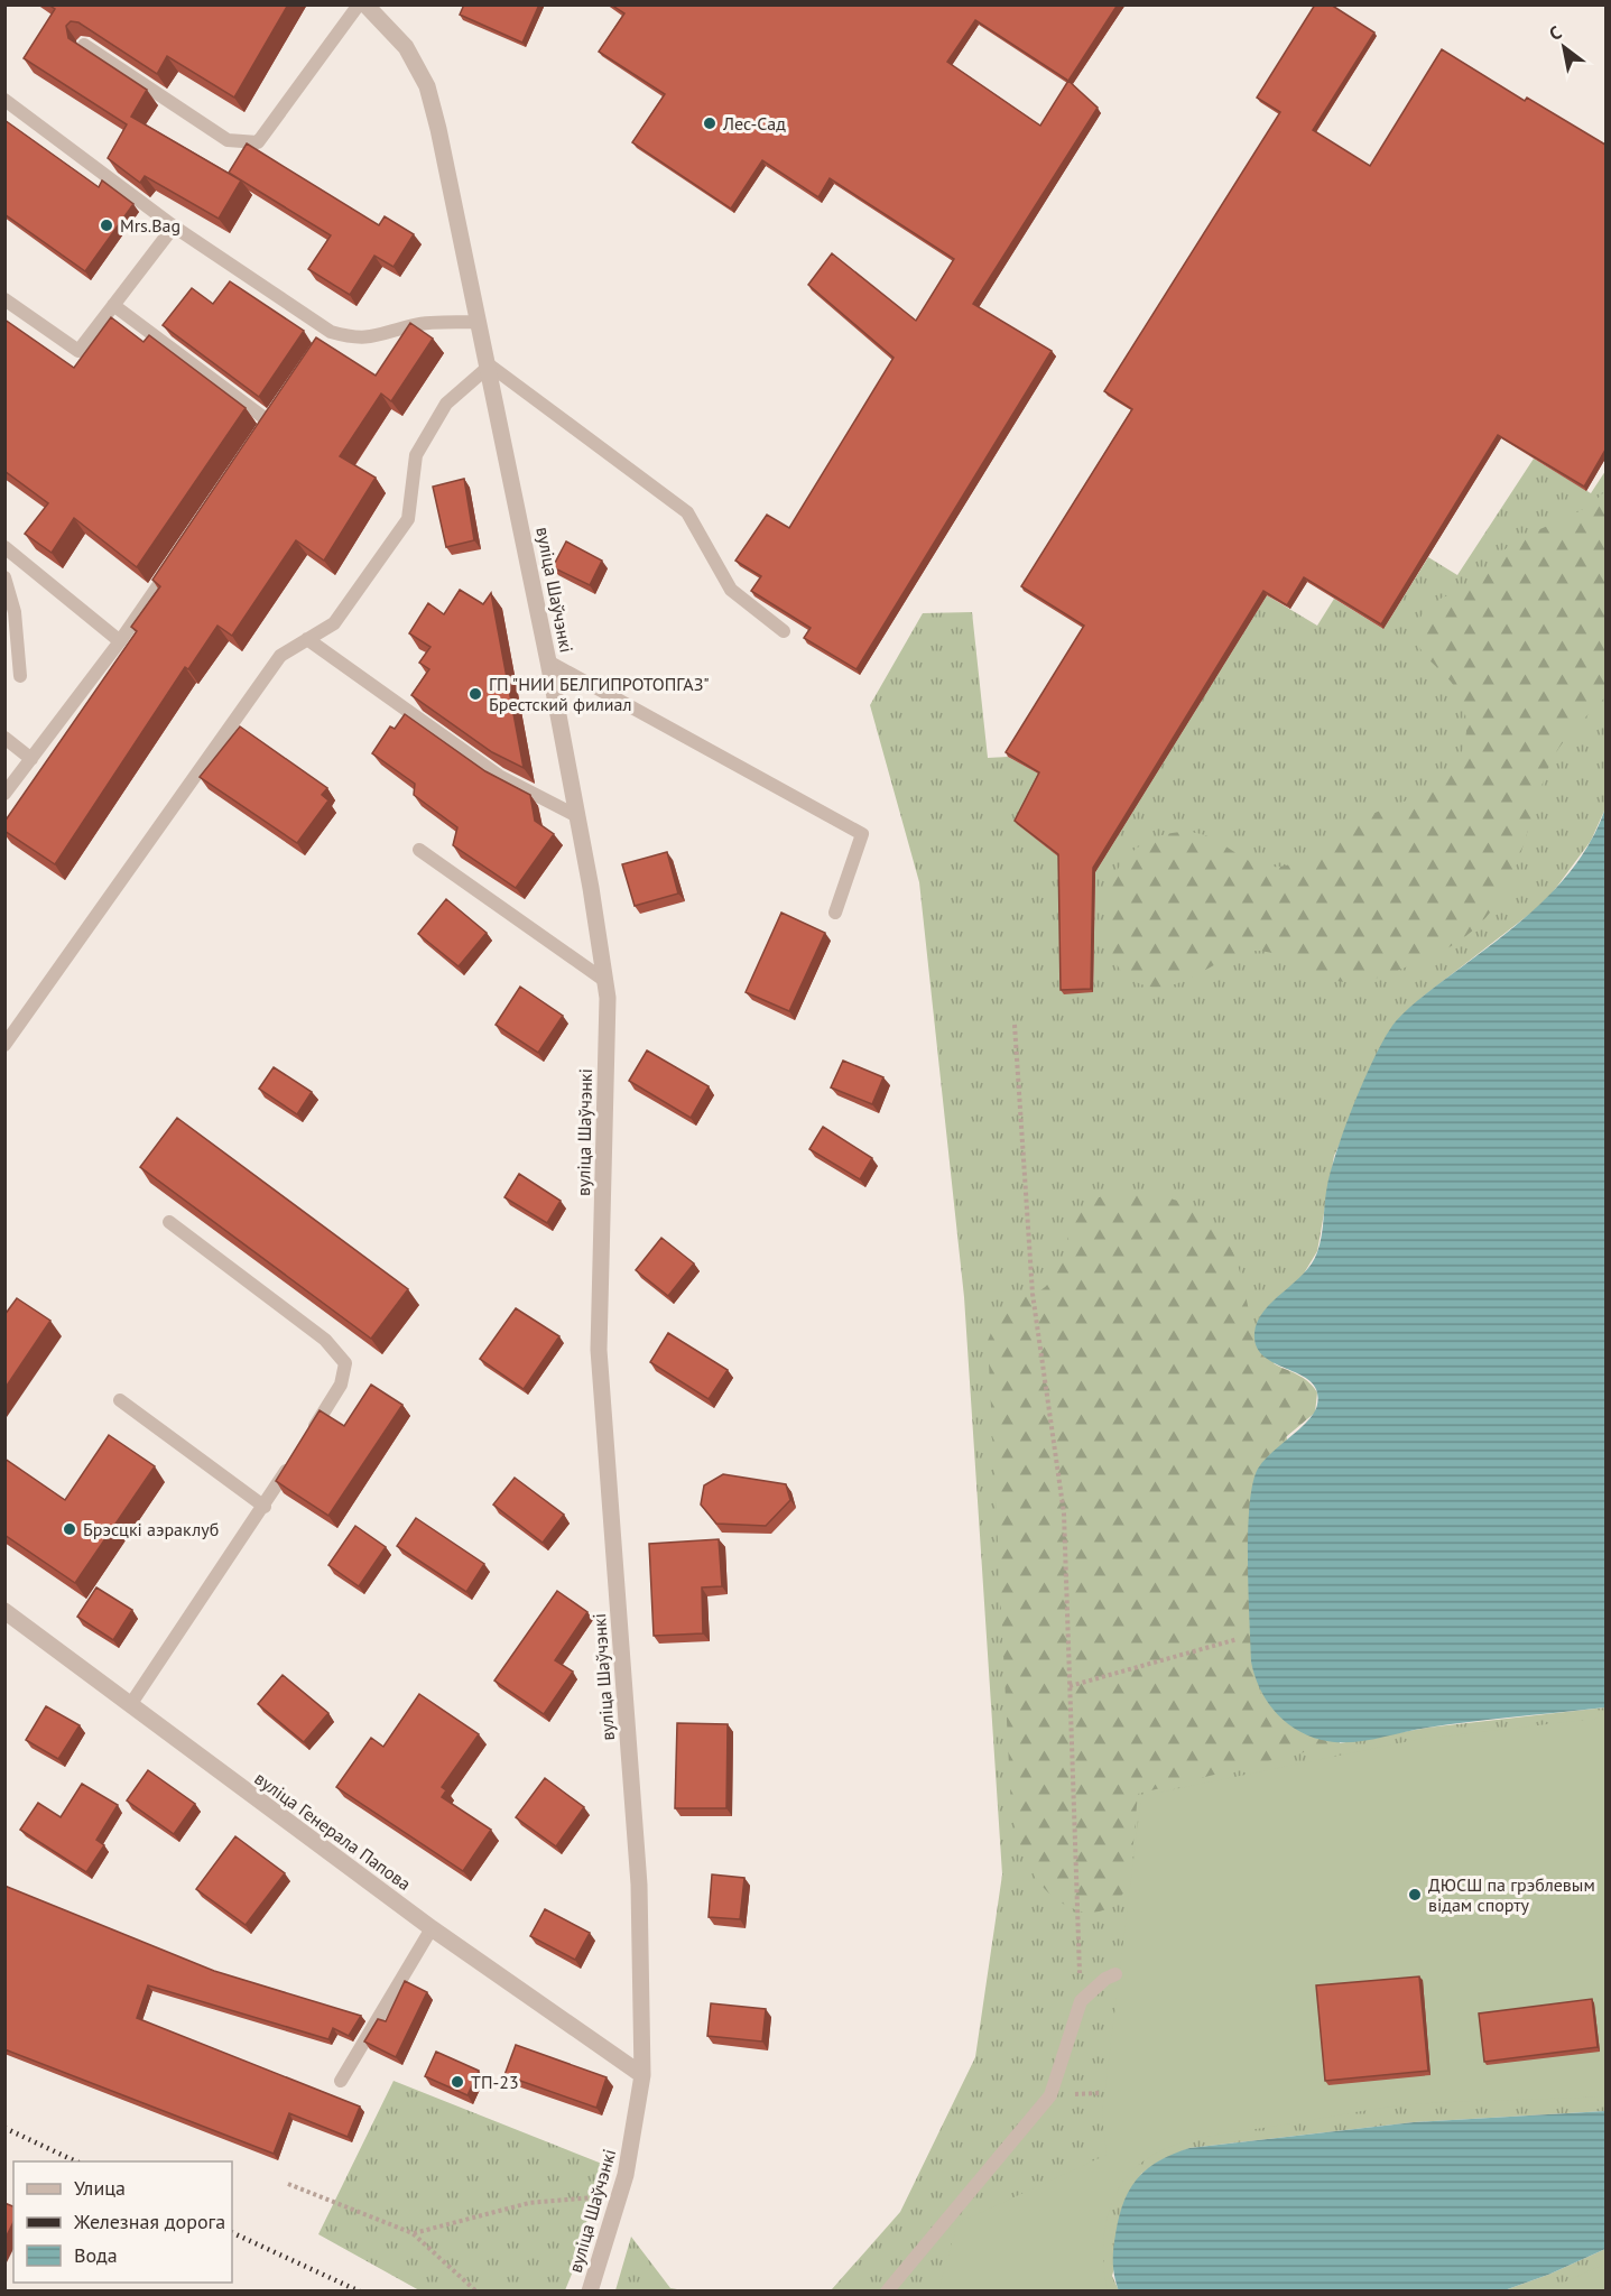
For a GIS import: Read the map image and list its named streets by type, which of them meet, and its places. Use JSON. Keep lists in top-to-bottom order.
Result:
{
  "streets": {
    "street": ["вуліца Шаўчэнкі", "вуліца Генерала Папова"]
  },
  "crossings": [
    ["вуліца Шаўчэнкі", "вуліца Генерала Папова"]
  ],
  "places": [
    "Лес-Сад",
    "Mrs.Bag",
    "ГП \"НИИ БЕЛГИПРОТОПГАЗ\" Брестский филиал",
    "Брэсцкі аэраклуб",
    "ДЮСШ па грэблевым відам спорту",
    "ТП-23"
  ],
  "legend": ["Улица", "Железная дорога", "Вода"],
  "north": "top left"
}
